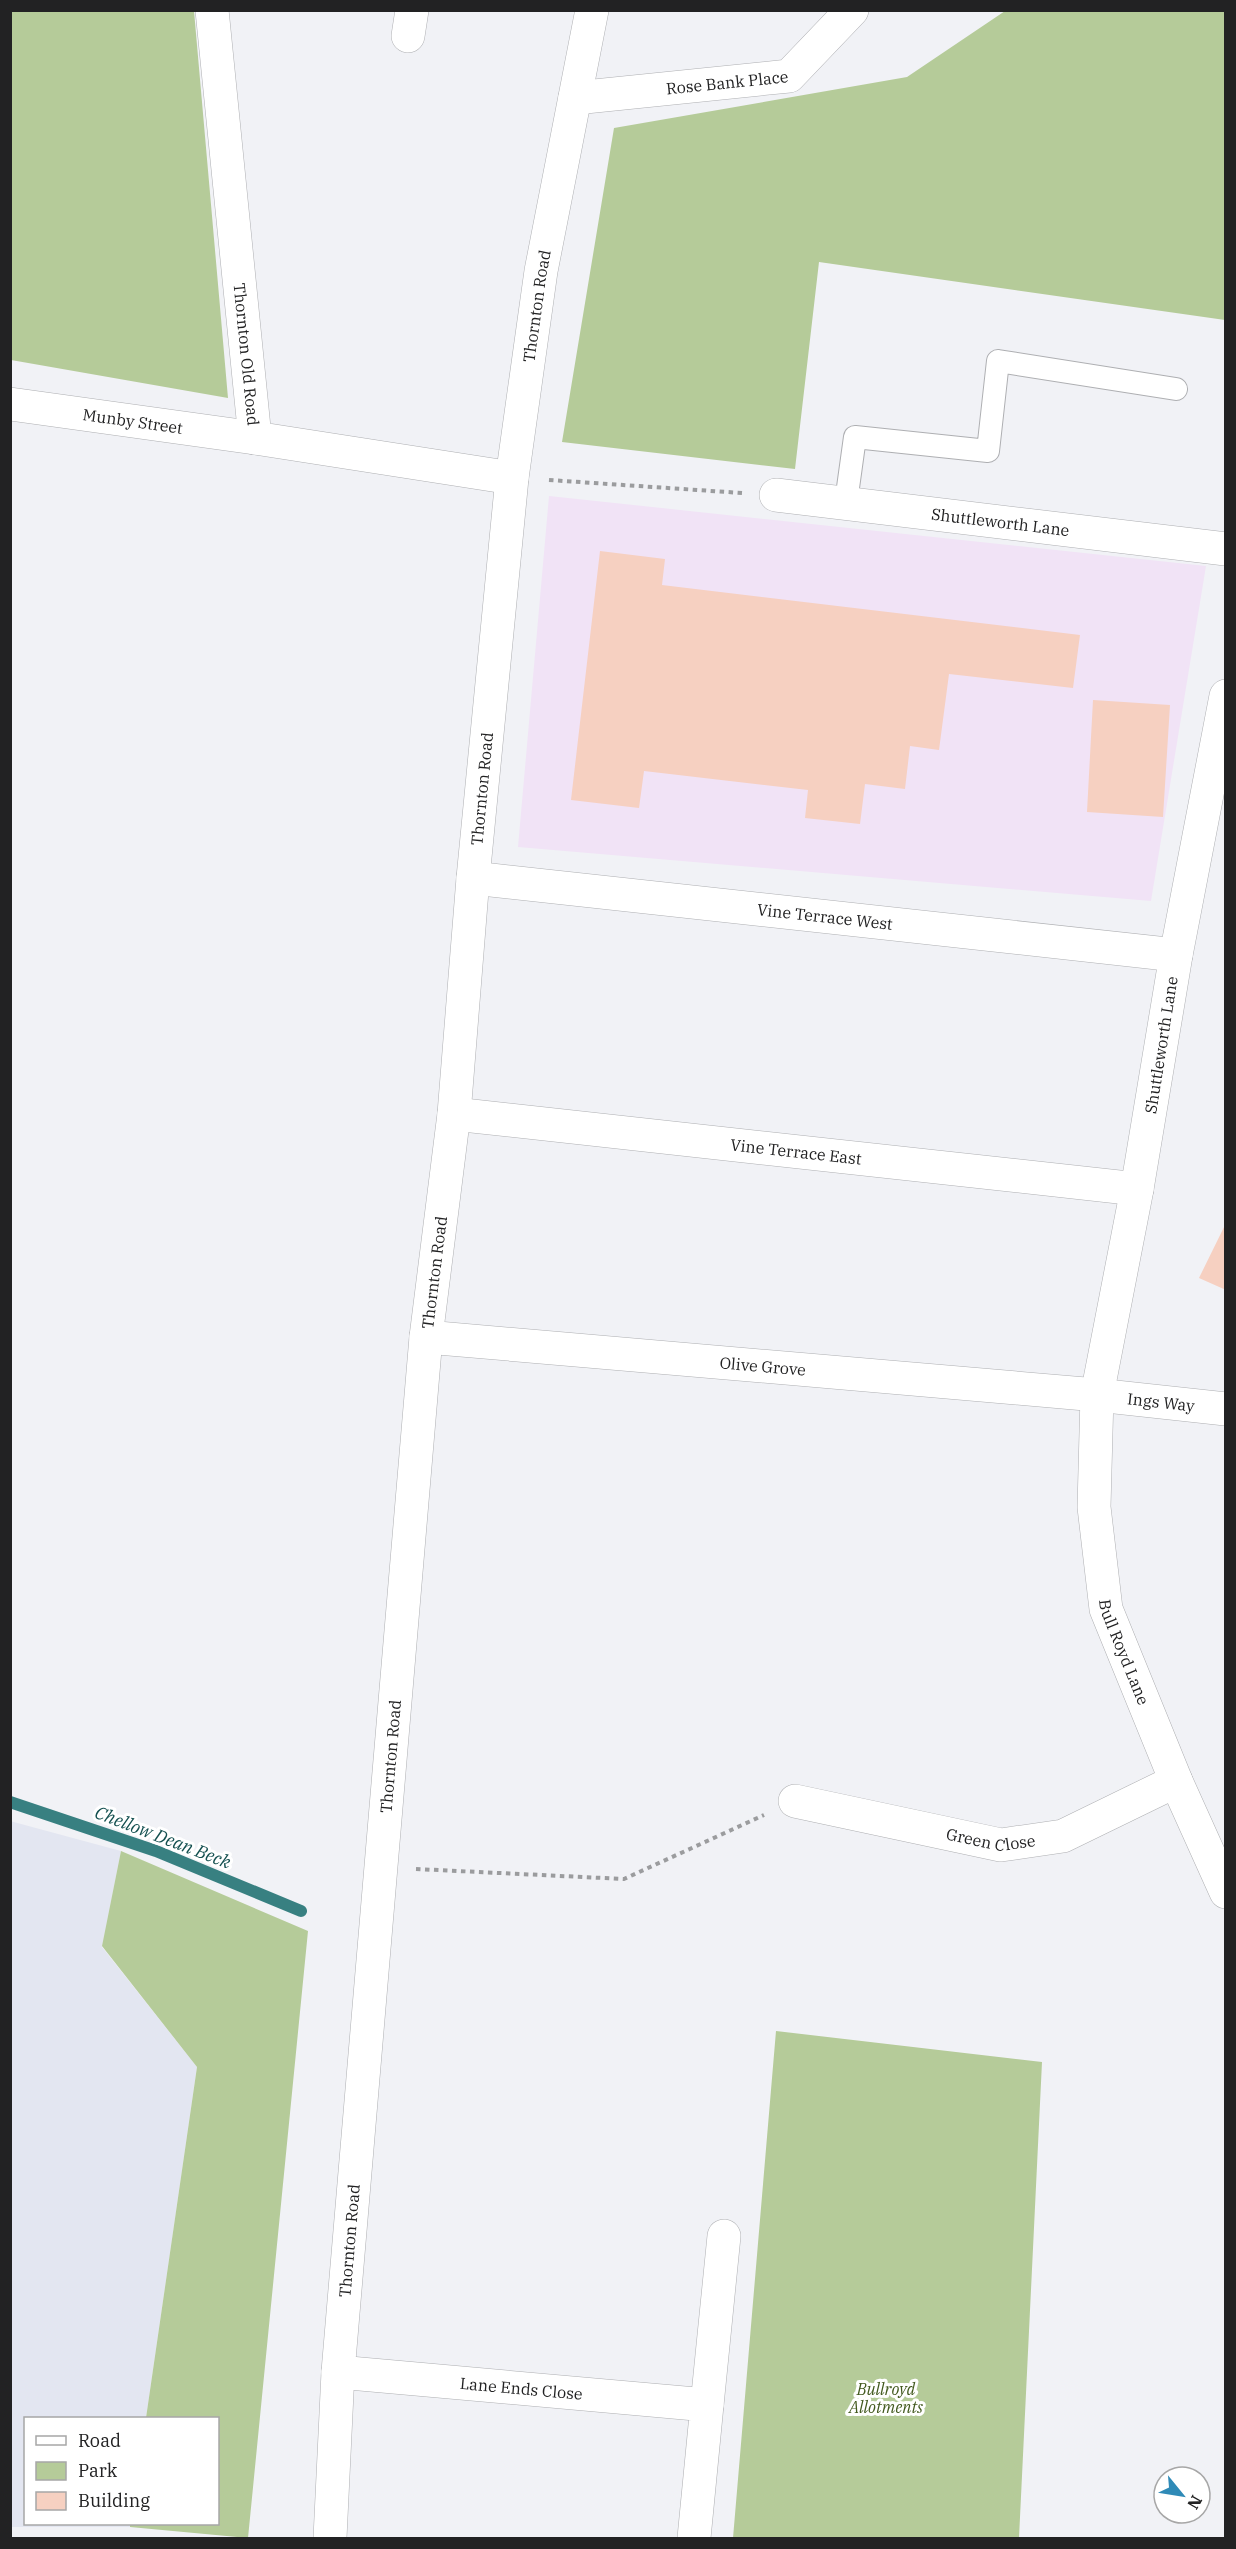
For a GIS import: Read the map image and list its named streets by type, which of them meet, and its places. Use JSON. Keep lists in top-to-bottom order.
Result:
{
  "streets": {
    "street": [
      "Rose Bank Place",
      "Thornton Road",
      "Thornton Old Road",
      "Munby Street",
      "Shuttleworth Lane",
      "Vine Terrace West",
      "Vine Terrace East",
      "Olive Grove",
      "Ings Way",
      "Bull Royd Lane",
      "Green Close",
      "Lane Ends Close"
    ]
  },
  "crossings": [
    ["Rose Bank Place", "Thornton Road"],
    ["Thornton Road", "Thornton Old Road"],
    ["Thornton Road", "Vine Terrace West"],
    ["Thornton Road", "Vine Terrace East"],
    ["Thornton Road", "Olive Grove"],
    ["Thornton Road", "Lane Ends Close"],
    ["Thornton Old Road", "Munby Street"],
    ["Shuttleworth Lane", "Vine Terrace West"],
    ["Shuttleworth Lane", "Vine Terrace East"],
    ["Shuttleworth Lane", "Olive Grove"],
    ["Shuttleworth Lane", "Ings Way"],
    ["Shuttleworth Lane", "Bull Royd Lane"],
    ["Olive Grove", "Ings Way"],
    ["Olive Grove", "Bull Royd Lane"],
    ["Ings Way", "Bull Royd Lane"],
    ["Bull Royd Lane", "Green Close"]
  ],
  "water": ["Chellow Dean Beck"],
  "parks": ["Bullroyd Allotments"],
  "legend": ["Road", "Park", "Building"],
  "north": "bottom right"
}
